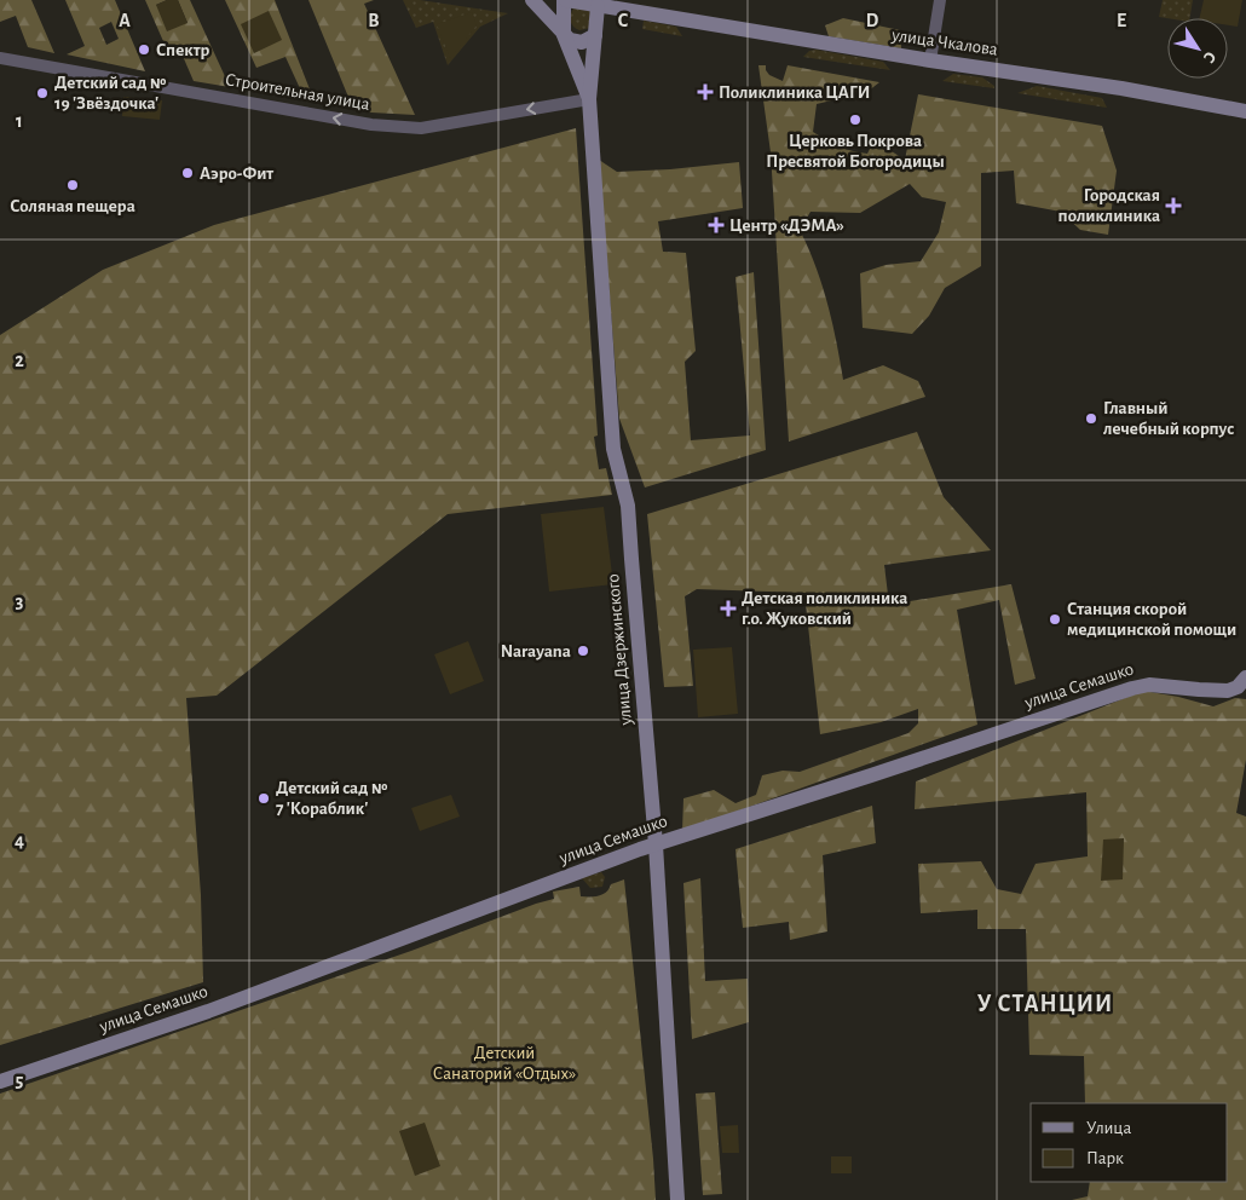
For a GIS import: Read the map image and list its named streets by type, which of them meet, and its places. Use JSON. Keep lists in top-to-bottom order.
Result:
{
  "streets": {
    "main road": ["улица Чкалова", "улица Дзержинского", "улица Семашко"],
    "street": ["Строительная улица"]
  },
  "crossings": [
    ["улица Чкалова", "улица Дзержинского"],
    ["Строительная улица", "улица Дзержинского"],
    ["улица Дзержинского", "улица Семашко"]
  ],
  "one_way": ["Строительная улица"],
  "districts": ["У СТАНЦИИ"],
  "parks": ["Детский Санаторий «Отдых»"],
  "places": {
    "other": [
      "Спектр",
      "Детский сад № 19 'Звёздочка'",
      "Церковь Покрова Пресвятой Богородицы",
      "Аэро-Фит",
      "Соляная пещера",
      "Главный лечебный корпус",
      "Станция скорой медицинской помощи",
      "Narayana",
      "Детский сад № 7 'Кораблик'"
    ],
    "health": [
      "Поликлиника ЦАГИ",
      "Городская поликлиника",
      "Центр «ДЭМА»",
      "Детская поликлиника г.о. Жуковский"
    ]
  },
  "legend": ["Улица", "Парк"],
  "north": "bottom right",
  "grid": {
    "columns": [
      "A",
      "B",
      "C",
      "D",
      "E"
    ],
    "rows": [
      "1",
      "2",
      "3",
      "4",
      "5"
    ]
  }
}
